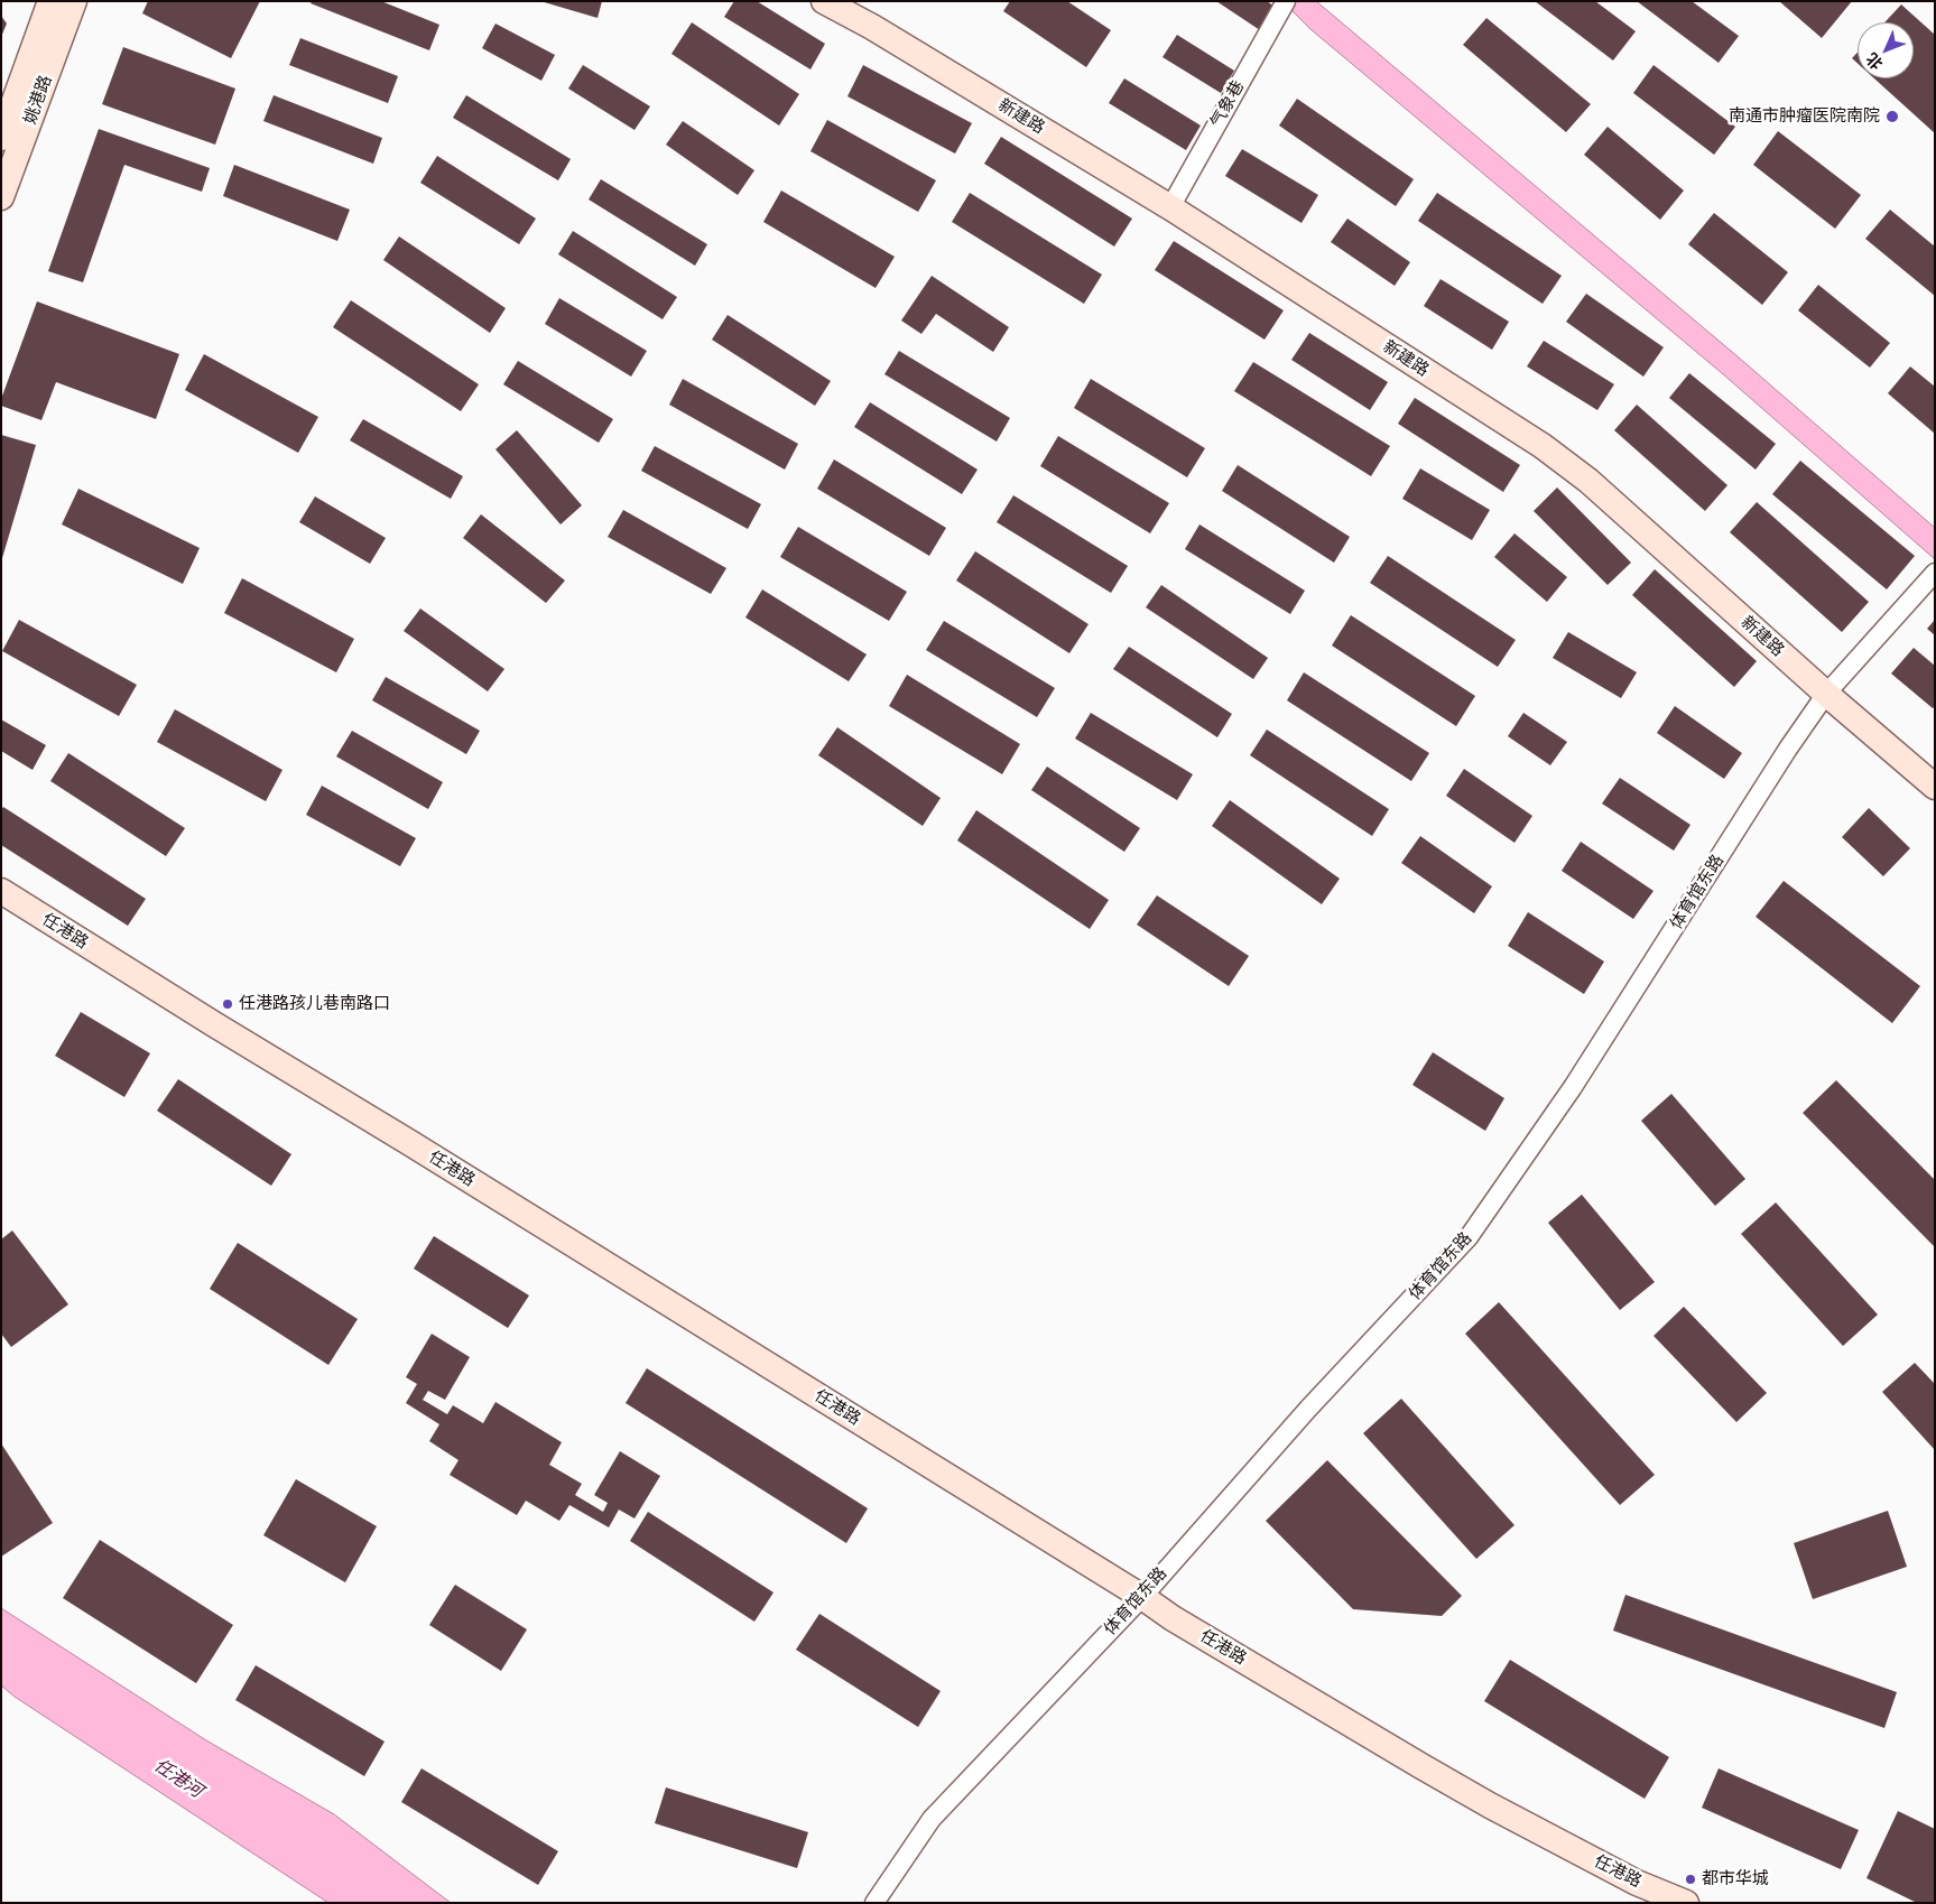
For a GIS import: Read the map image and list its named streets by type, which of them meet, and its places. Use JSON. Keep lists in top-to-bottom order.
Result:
{
  "streets": {
    "street": [
      "姚港路",
      "气象巷",
      "新建路",
      "体育馆东路",
      "任港路"
    ]
  },
  "crossings": [
    ["气象巷", "新建路"],
    ["新建路", "体育馆东路"],
    ["体育馆东路", "任港路"]
  ],
  "water": ["任港河"],
  "places": ["南通市肿瘤医院南院", "任港路孩儿巷南路口", "都市华城"],
  "north": "bottom left"
}
